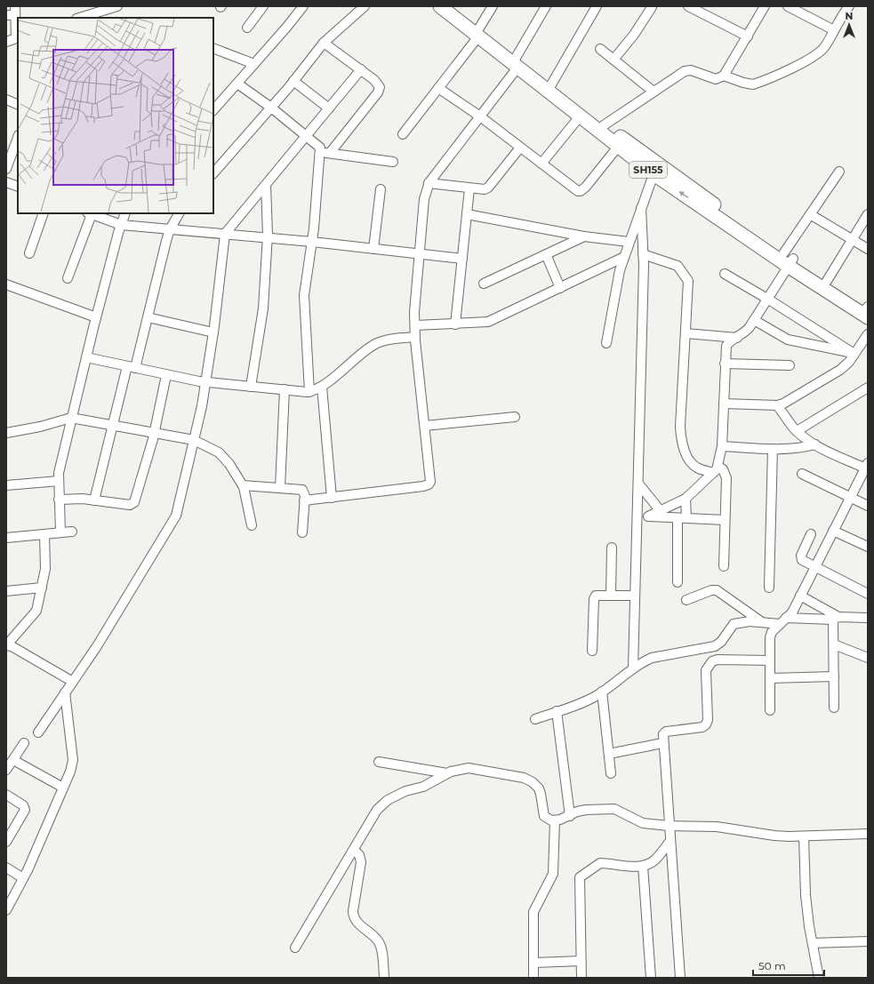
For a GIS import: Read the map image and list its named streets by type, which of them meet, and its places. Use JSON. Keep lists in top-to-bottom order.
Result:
{
  "streets": {
    "main road": ["SH155"]
  },
  "scale_bar": "50 m",
  "north": "top"
}
